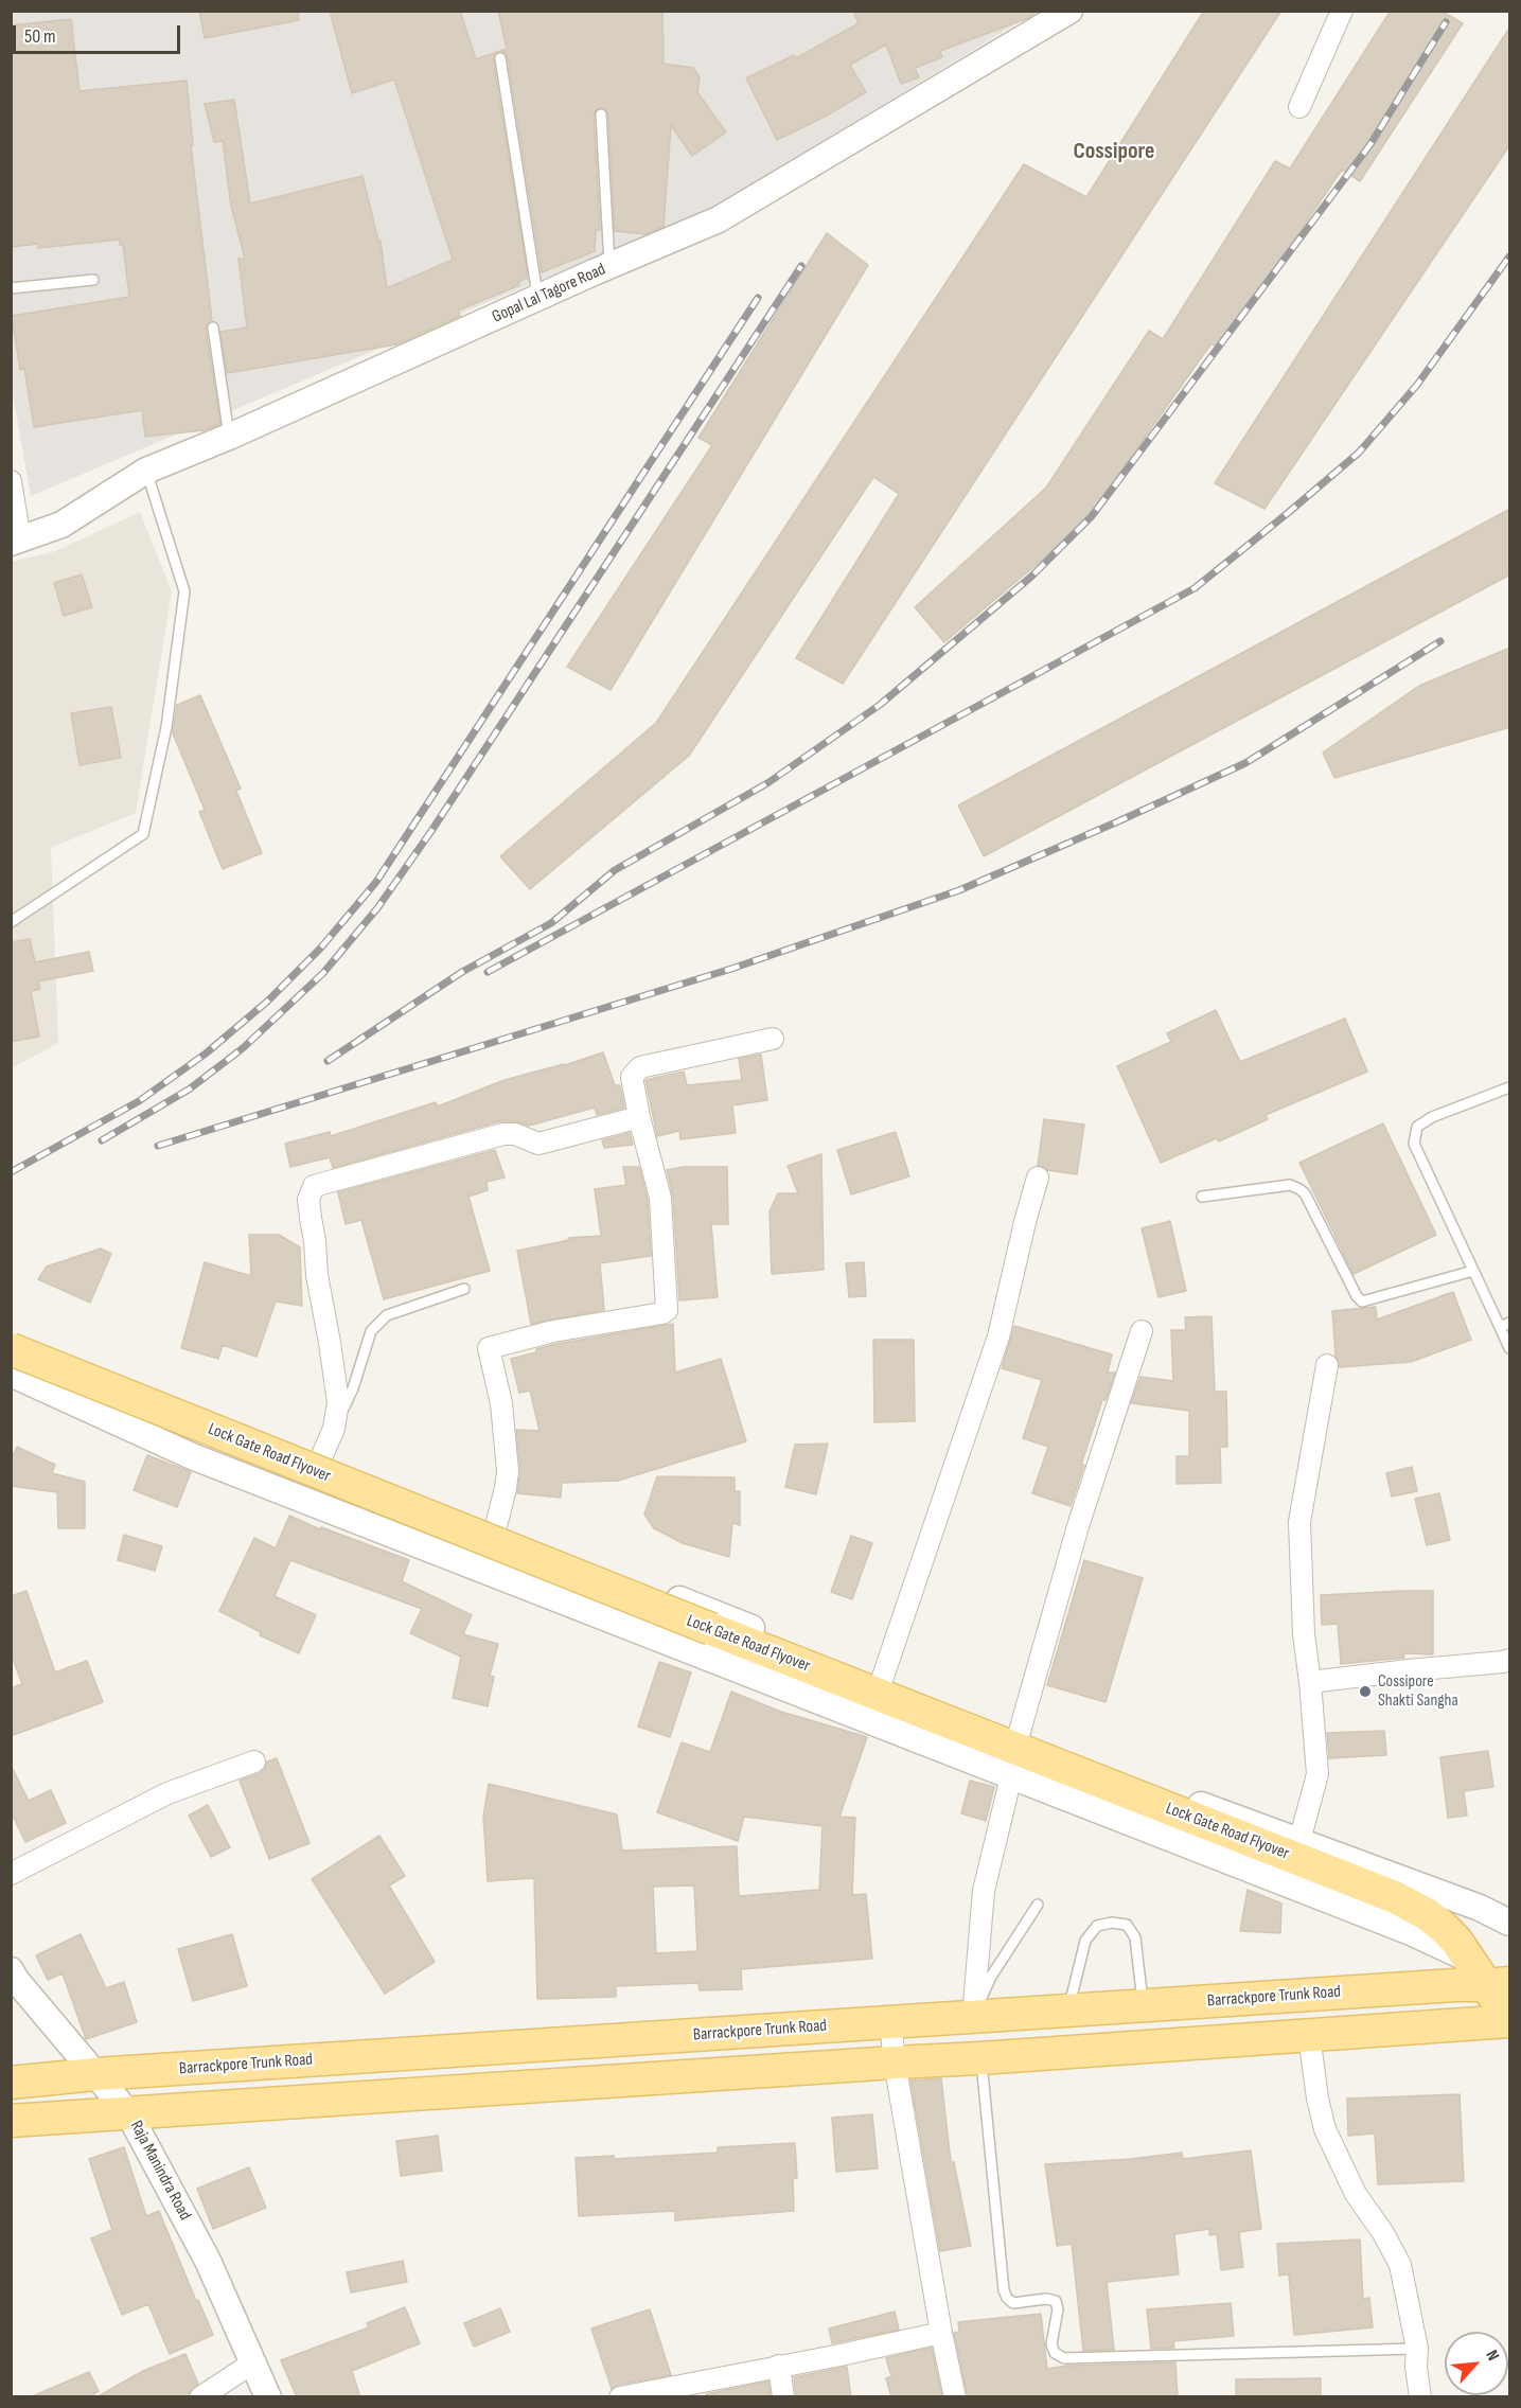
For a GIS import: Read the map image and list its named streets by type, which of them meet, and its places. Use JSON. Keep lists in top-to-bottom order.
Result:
{
  "streets": {
    "main road": ["Lock Gate Road Flyover", "Barrackpore Trunk Road"],
    "street": ["Gopal Lal Tagore Road", "Raja Manindra Road"]
  },
  "crossings": [
    ["Lock Gate Road Flyover", "Barrackpore Trunk Road"],
    ["Barrackpore Trunk Road", "Raja Manindra Road"]
  ],
  "districts": ["Cossipore"],
  "places": ["Cossipore Shakti Sangha"],
  "scale_bar": "50 m",
  "north": "top right"
}
